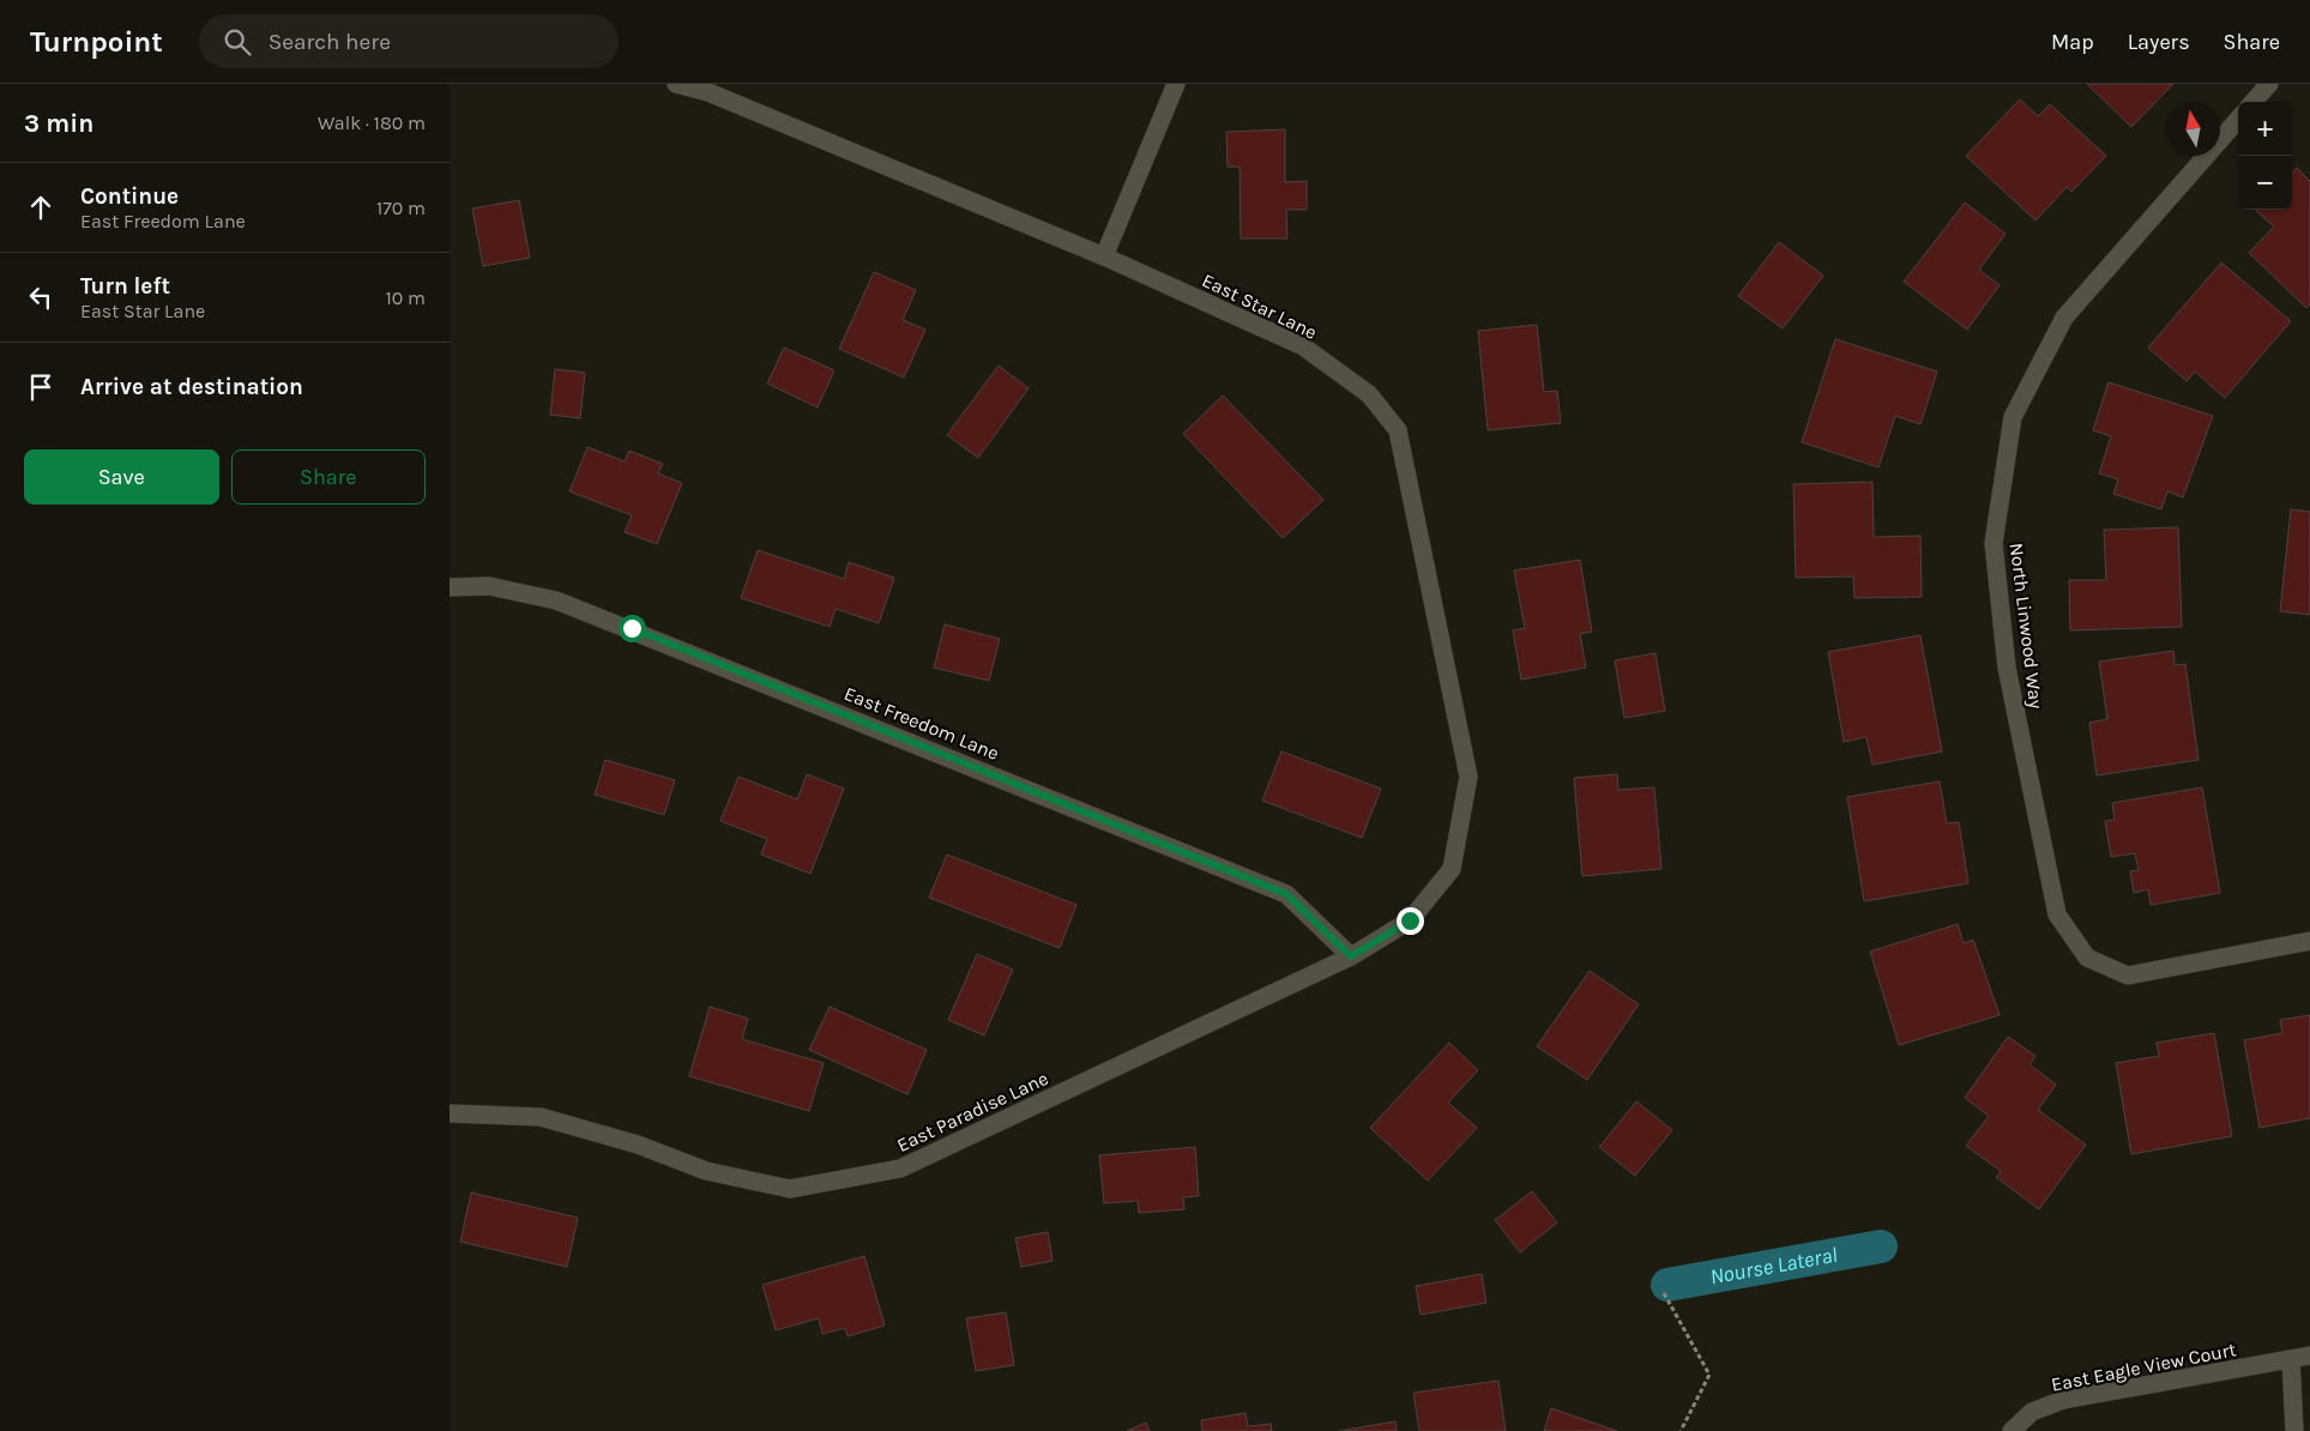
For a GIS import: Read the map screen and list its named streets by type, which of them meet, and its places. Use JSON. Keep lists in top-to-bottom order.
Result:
{
  "streets": {
    "street": [
      "East Star Lane",
      "North Linwood Way",
      "East Freedom Lane",
      "East Paradise Lane",
      "East Eagle View Court"
    ]
  },
  "crossings": [
    ["East Star Lane", "East Freedom Lane"],
    ["East Star Lane", "East Paradise Lane"],
    ["East Freedom Lane", "East Paradise Lane"]
  ],
  "water": ["Nourse Lateral"],
  "north": "top",
  "page": {
    "header": "Turnpoint",
    "search": "Search here",
    "nav": ["Map", "Layers", "Share"],
    "heading": ["3 min", "Walk · 180 m"],
    "map_buttons": ["+", "−"],
    "list": [
      ["Continue", "East Freedom Lane", "170 m"],
      ["Turn left", "East Star Lane", "10 m"],
      "Arrive at destination"
    ],
    "buttons": ["Save", "Share"]
  }
}
